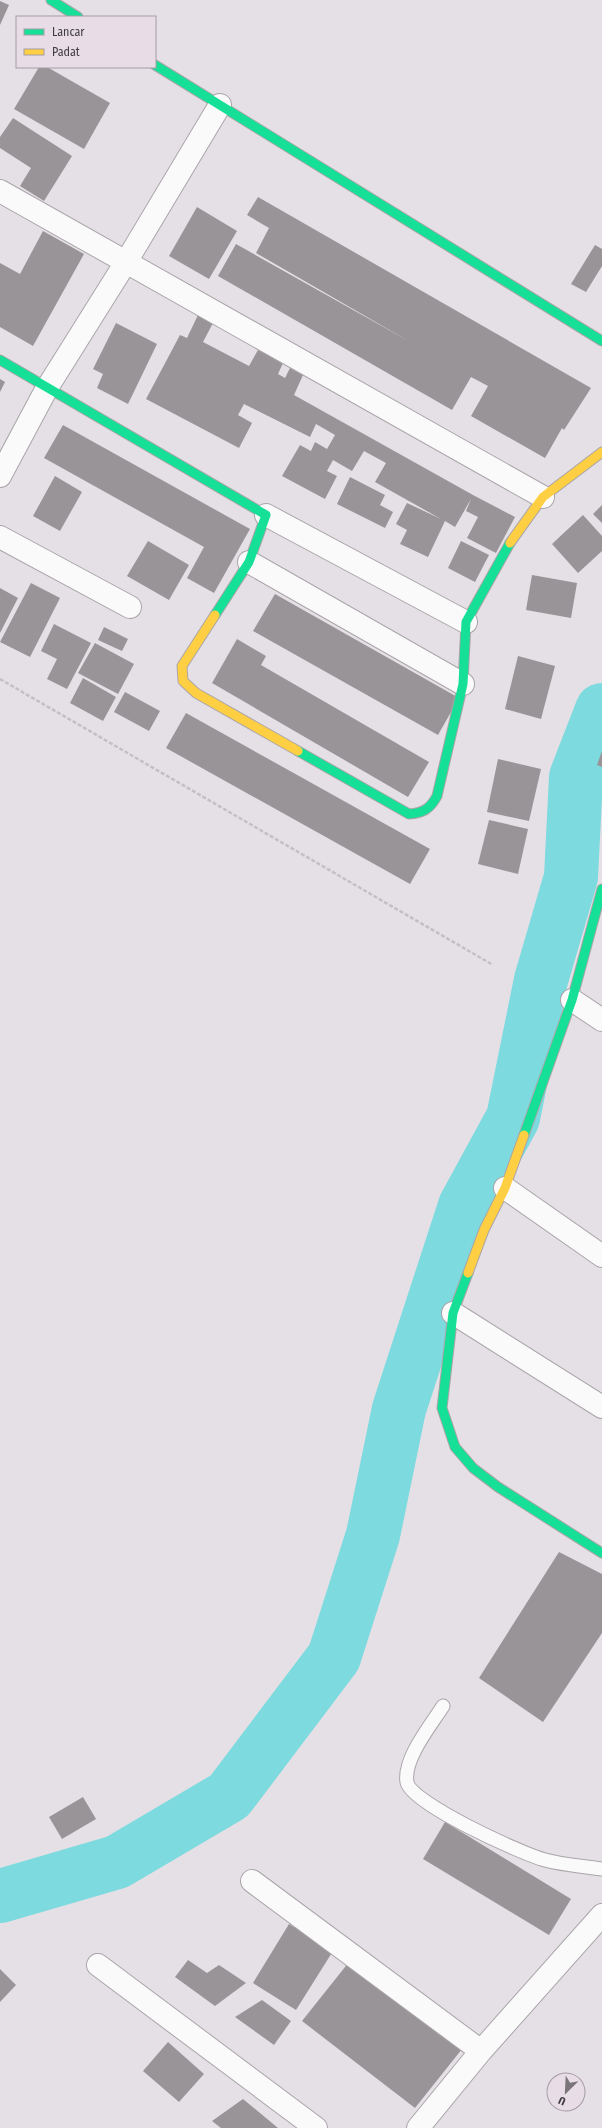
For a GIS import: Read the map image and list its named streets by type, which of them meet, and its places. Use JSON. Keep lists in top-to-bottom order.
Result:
{
  "legend": ["Lancar", "Padat"],
  "north": "bottom left"
}
